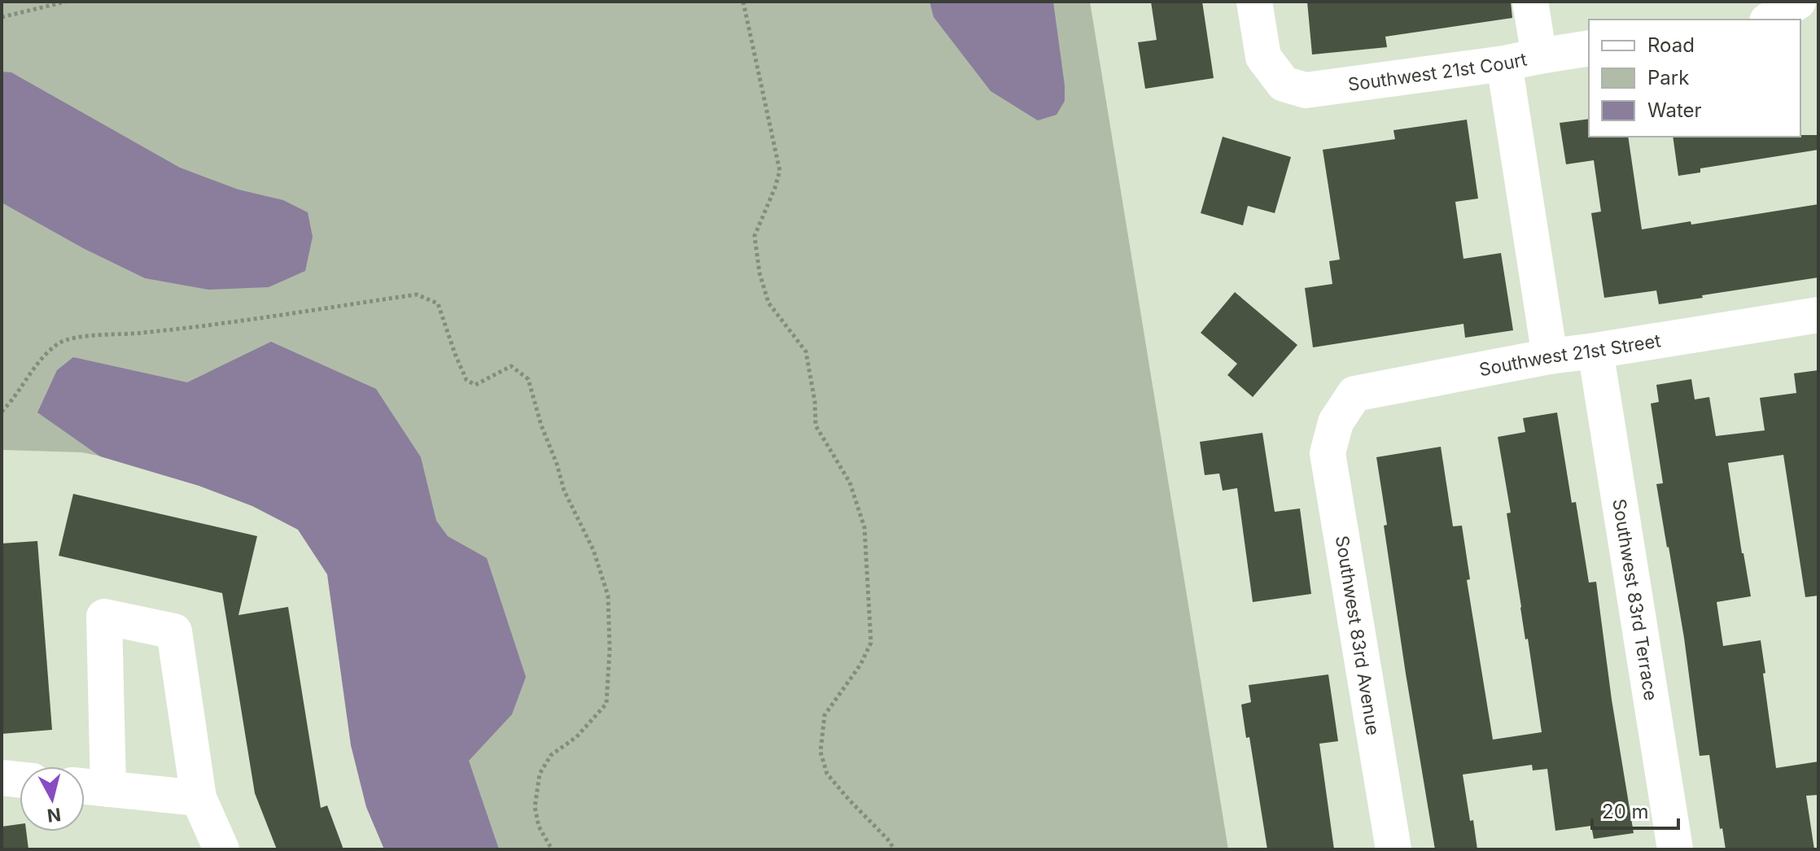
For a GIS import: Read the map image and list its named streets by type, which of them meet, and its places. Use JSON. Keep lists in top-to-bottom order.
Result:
{
  "streets": {
    "street": [
      "Southwest 21st Court",
      "Southwest 21st Street",
      "Southwest 83rd Terrace",
      "Southwest 83rd Avenue"
    ]
  },
  "crossings": [
    ["Southwest 21st Street", "Southwest 83rd Terrace"],
    ["Southwest 21st Street", "Southwest 83rd Avenue"]
  ],
  "legend": ["Road", "Park", "Water"],
  "scale_bar": "20 m",
  "north": "bottom"
}
